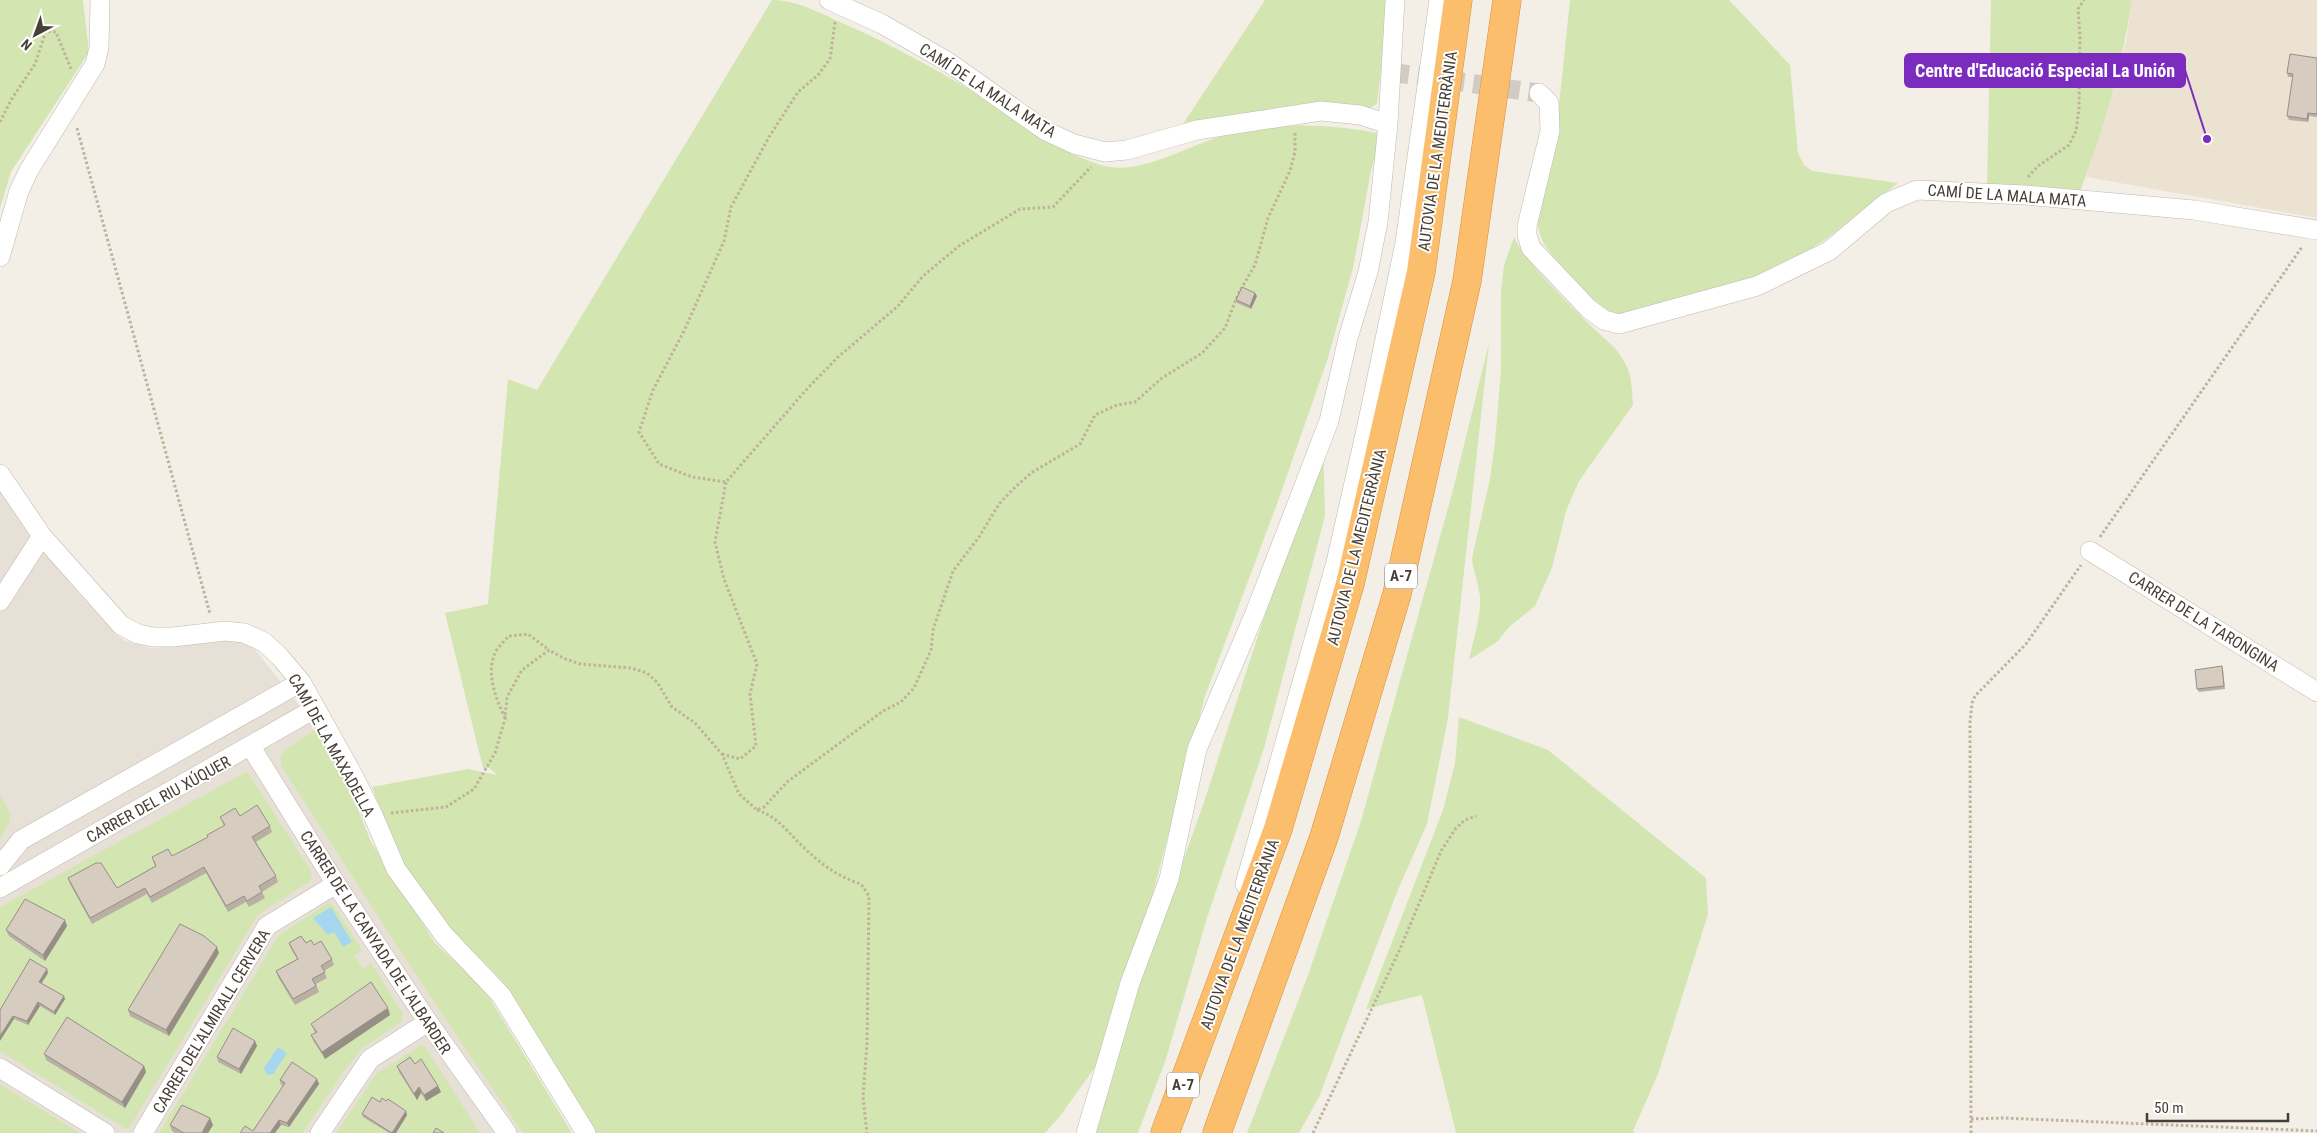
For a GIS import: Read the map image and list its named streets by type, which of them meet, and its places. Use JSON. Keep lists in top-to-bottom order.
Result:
{
  "streets": {
    "highway": ["AUTOVIA DE LA MEDITERRÀNIA", "A-7"],
    "street": [
      "CAMÍ DE LA MALA MATA",
      "CARRER DE LA TARONGINA",
      "CAMÍ DE LA MAXADELLA",
      "CARRER DEL RIU XÚQUER",
      "CARRER DE LA CANYADA DE L'ALBARDER",
      "CARRER DEL'ALMIRALL CERVERA"
    ]
  },
  "crossings": [
    ["CAMÍ DE LA MAXADELLA", "CARRER DEL RIU XÚQUER"],
    ["CARRER DEL RIU XÚQUER", "CARRER DE LA CANYADA DE L'ALBARDER"],
    ["CARRER DE LA CANYADA DE L'ALBARDER", "CARRER DEL'ALMIRALL CERVERA"]
  ],
  "places": ["Centre d'Educació Especial La Unión"],
  "scale_bar": "50 m",
  "north": "bottom left"
}
